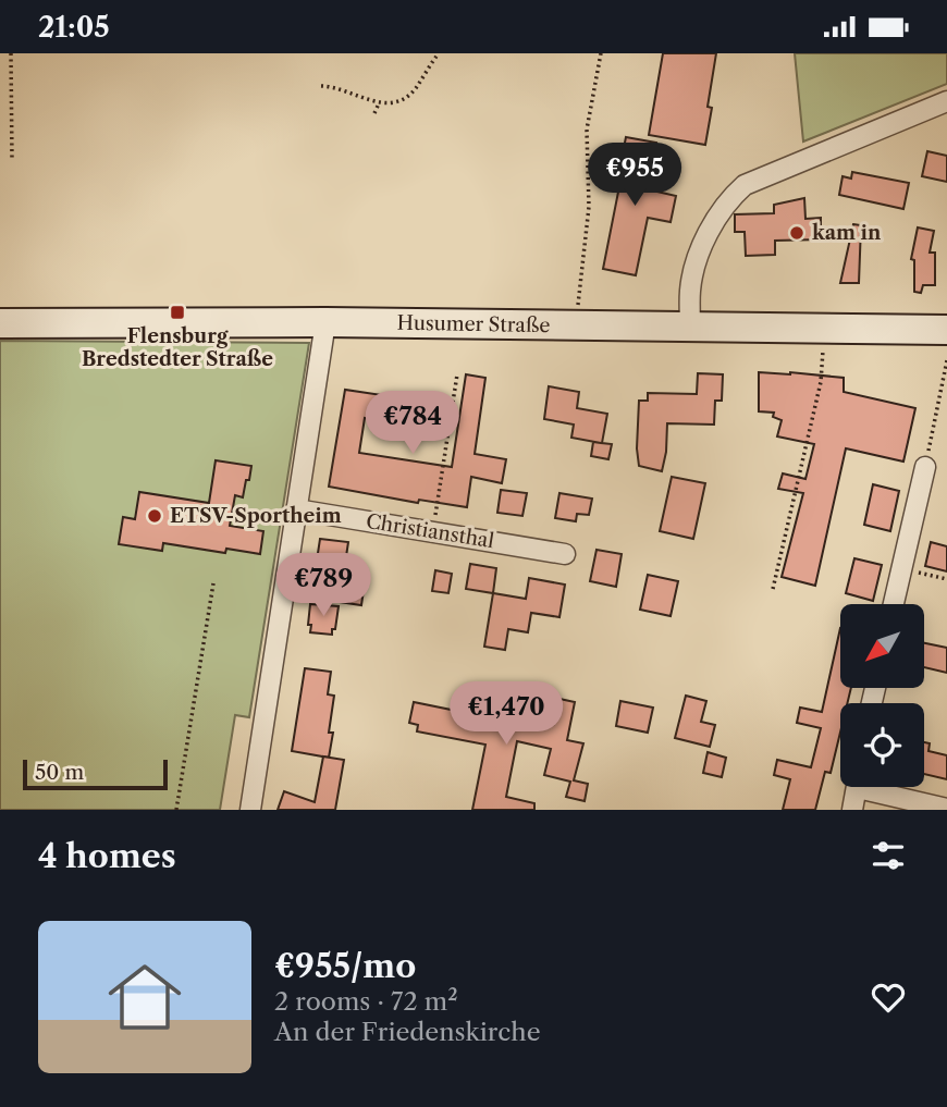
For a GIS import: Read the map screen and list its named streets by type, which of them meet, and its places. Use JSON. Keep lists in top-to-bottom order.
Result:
{
  "streets": {
    "main road": ["Husumer Straße"],
    "street": ["Christiansthal"]
  },
  "places": {
    "other": ["kam in", "ETSV-Sportheim"],
    "transit": ["Flensburg Bredstedter Straße"]
  },
  "scale_bar": "50 m",
  "north": "bottom left",
  "page": {
    "status": "21:05",
    "price": [
      "€955",
      "€784",
      "€789",
      "€1,470"
    ],
    "scale": "50 m",
    "heading": "4 homes",
    "list": [
      {
        "name": "€955/mo",
        "note": "2 rooms · 72 m² · An der Friedenskirche"
      }
    ]
  }
}
